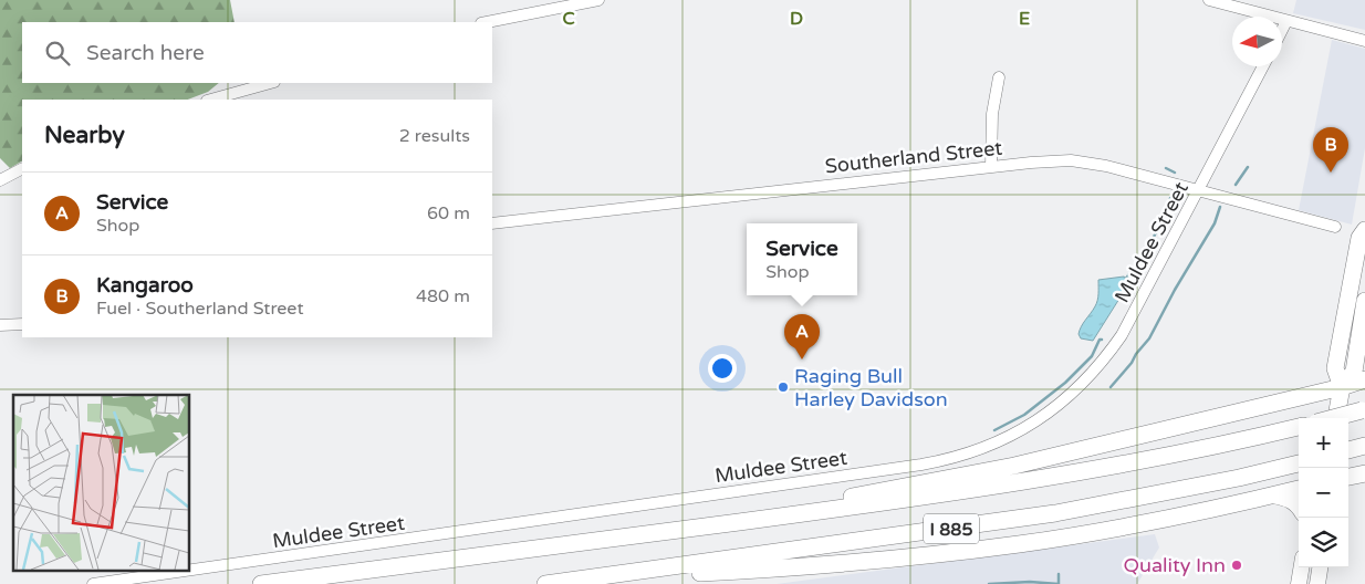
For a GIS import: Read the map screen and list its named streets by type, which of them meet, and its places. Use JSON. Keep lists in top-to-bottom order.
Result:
{
  "streets": {
    "highway": ["I 885"],
    "street": ["Southerland Street", "Muldee Street"]
  },
  "crossings": [
    ["Southerland Street", "Muldee Street"]
  ],
  "places": ["Raging Bull Harley Davidson", "Quality Inn"],
  "north": "left",
  "page": {
    "search": "Search here",
    "heading": ["Nearby", "2 results"],
    "pins": ["B", "A"],
    "list": [
      {
        "mark": "A",
        "name": "Service",
        "note": "Shop",
        "value": "60 m"
      },
      {
        "mark": "B",
        "name": "Kangaroo",
        "note": "Fuel · Southerland Street",
        "value": "480 m"
      }
    ],
    "popup": ["Service", "Shop"],
    "map_buttons": ["+", "−"]
  },
  "grid": {
    "columns": ["C", "D", "E"]
  }
}
